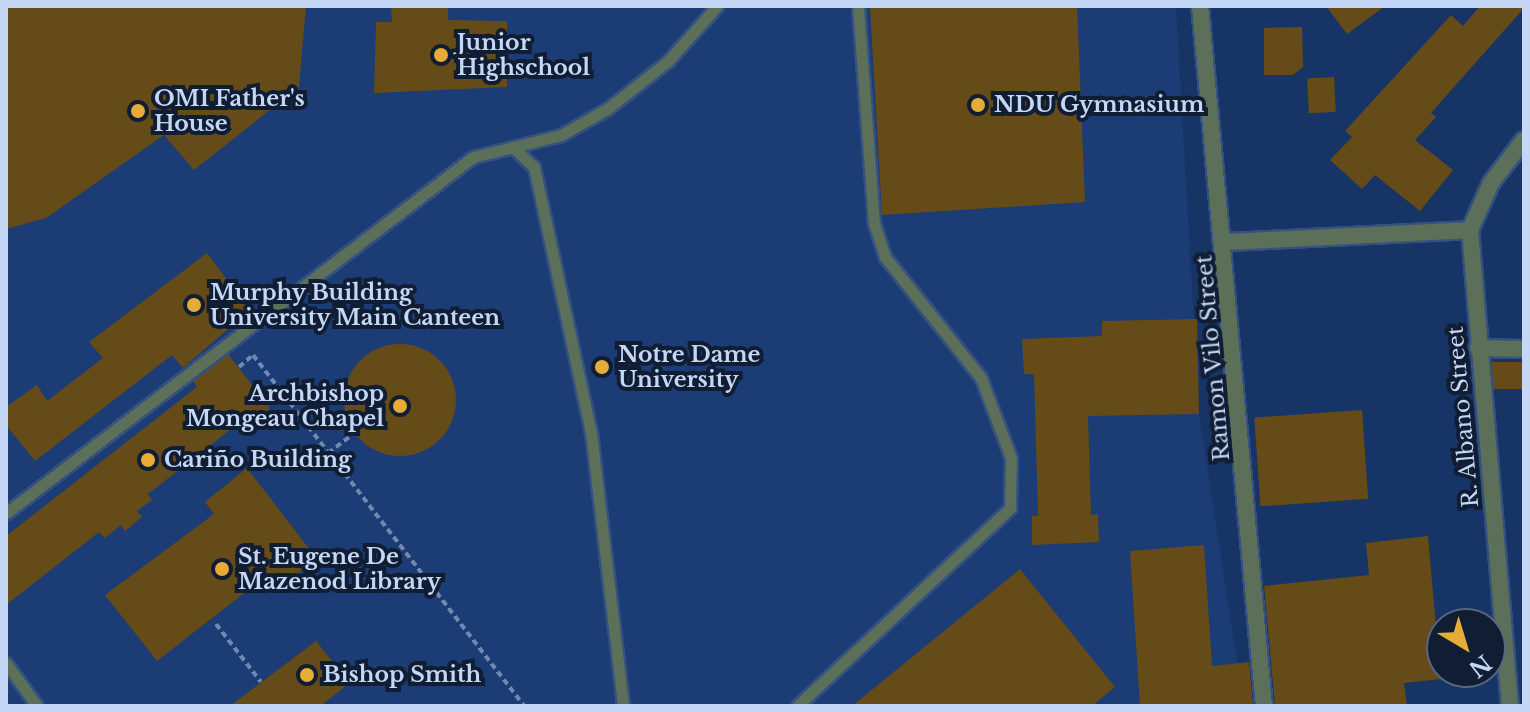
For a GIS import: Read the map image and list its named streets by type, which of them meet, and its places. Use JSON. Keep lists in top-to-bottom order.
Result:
{
  "streets": {
    "street": ["Ramon Vilo Street", "R. Albano Street"]
  },
  "places": [
    "Junior Highschool",
    "NDU Gymnasium",
    "OMI Father's House",
    "Murphy Building University Main Canteen",
    "Notre Dame University",
    "Archbishop Mongeau Chapel",
    "Cariño Building",
    "St. Eugene De Mazenod Library",
    "Bishop Smith"
  ],
  "north": "bottom right"
}
